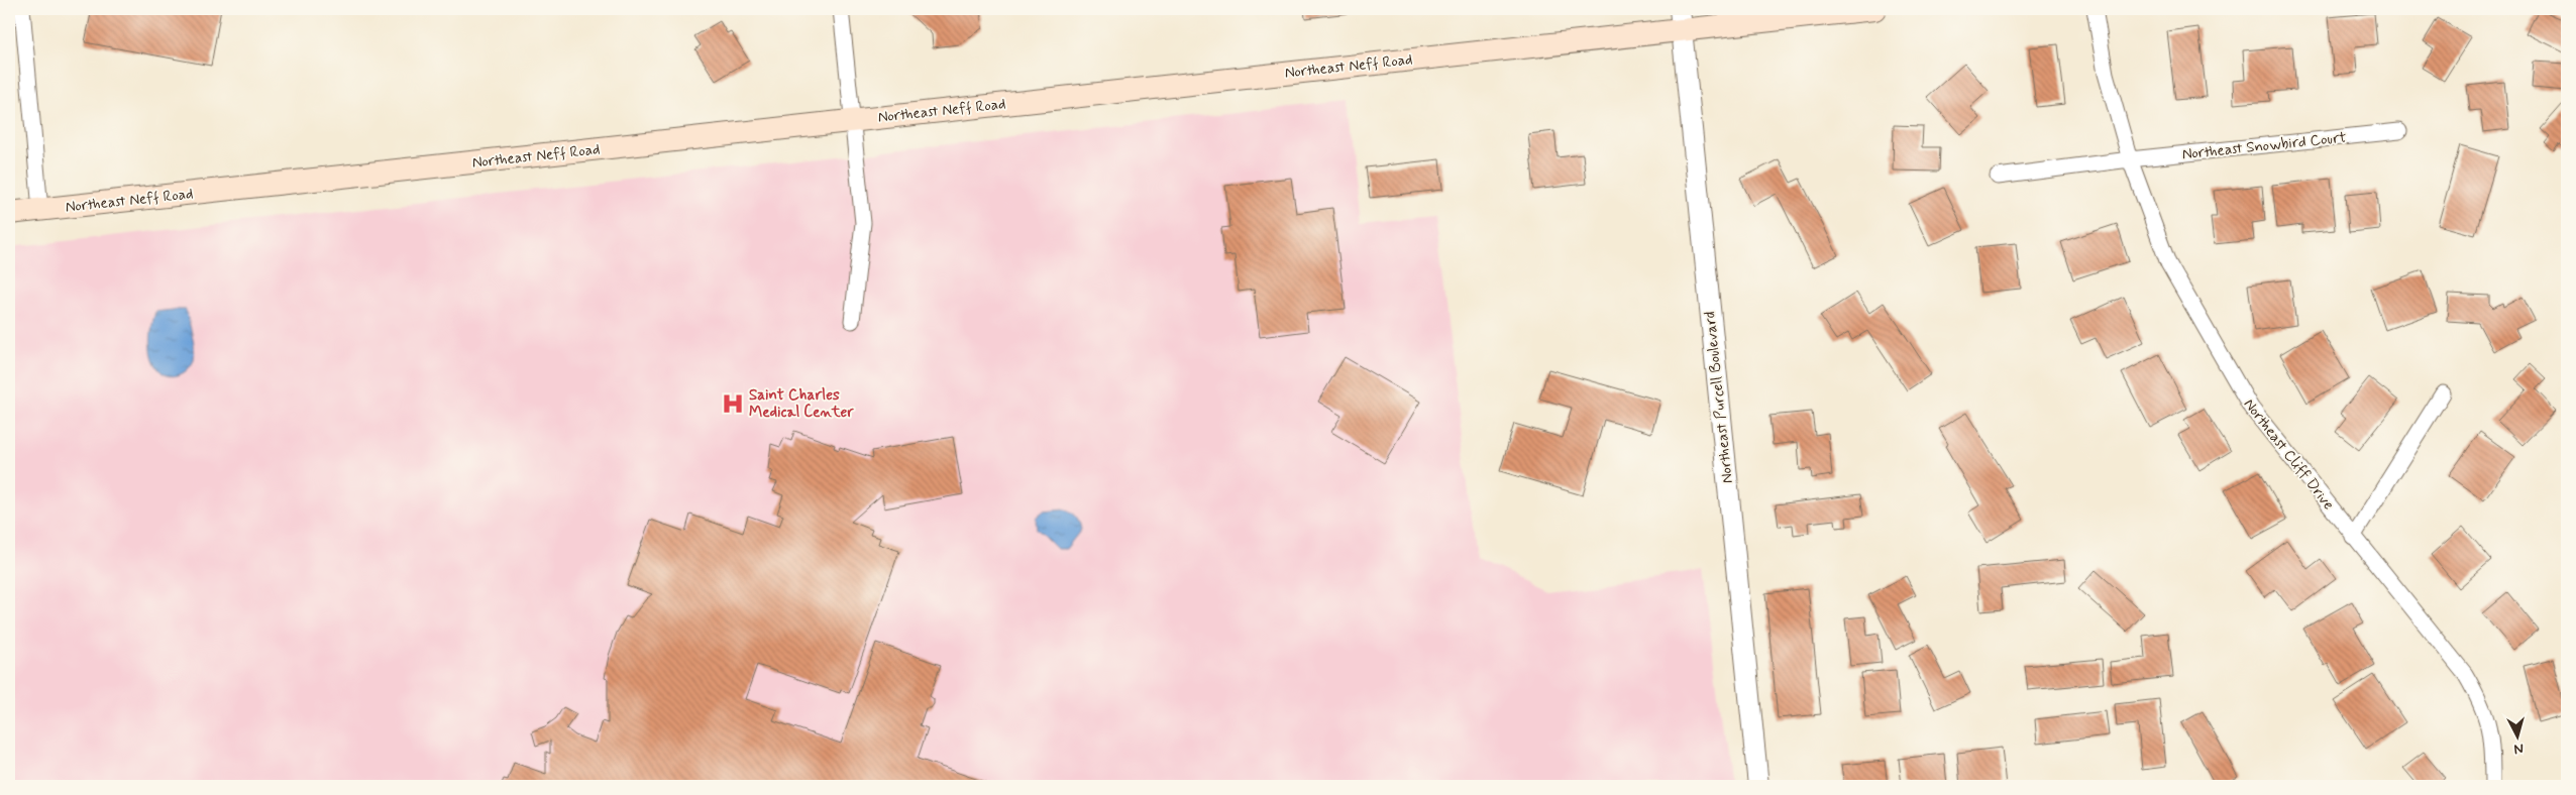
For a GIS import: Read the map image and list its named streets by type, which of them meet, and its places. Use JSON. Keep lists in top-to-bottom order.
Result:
{
  "streets": {
    "main road": ["Northeast Neff Road"],
    "street": ["Northeast Snowbird Court", "Northeast Purcell Boulevard", "Northeast Cliff Drive"]
  },
  "crossings": [
    ["Northeast Neff Road", "Northeast Purcell Boulevard"],
    ["Northeast Snowbird Court", "Northeast Cliff Drive"]
  ],
  "places": {
    "hospital": ["Saint Charles Medical Center"]
  },
  "north": "bottom"
}
